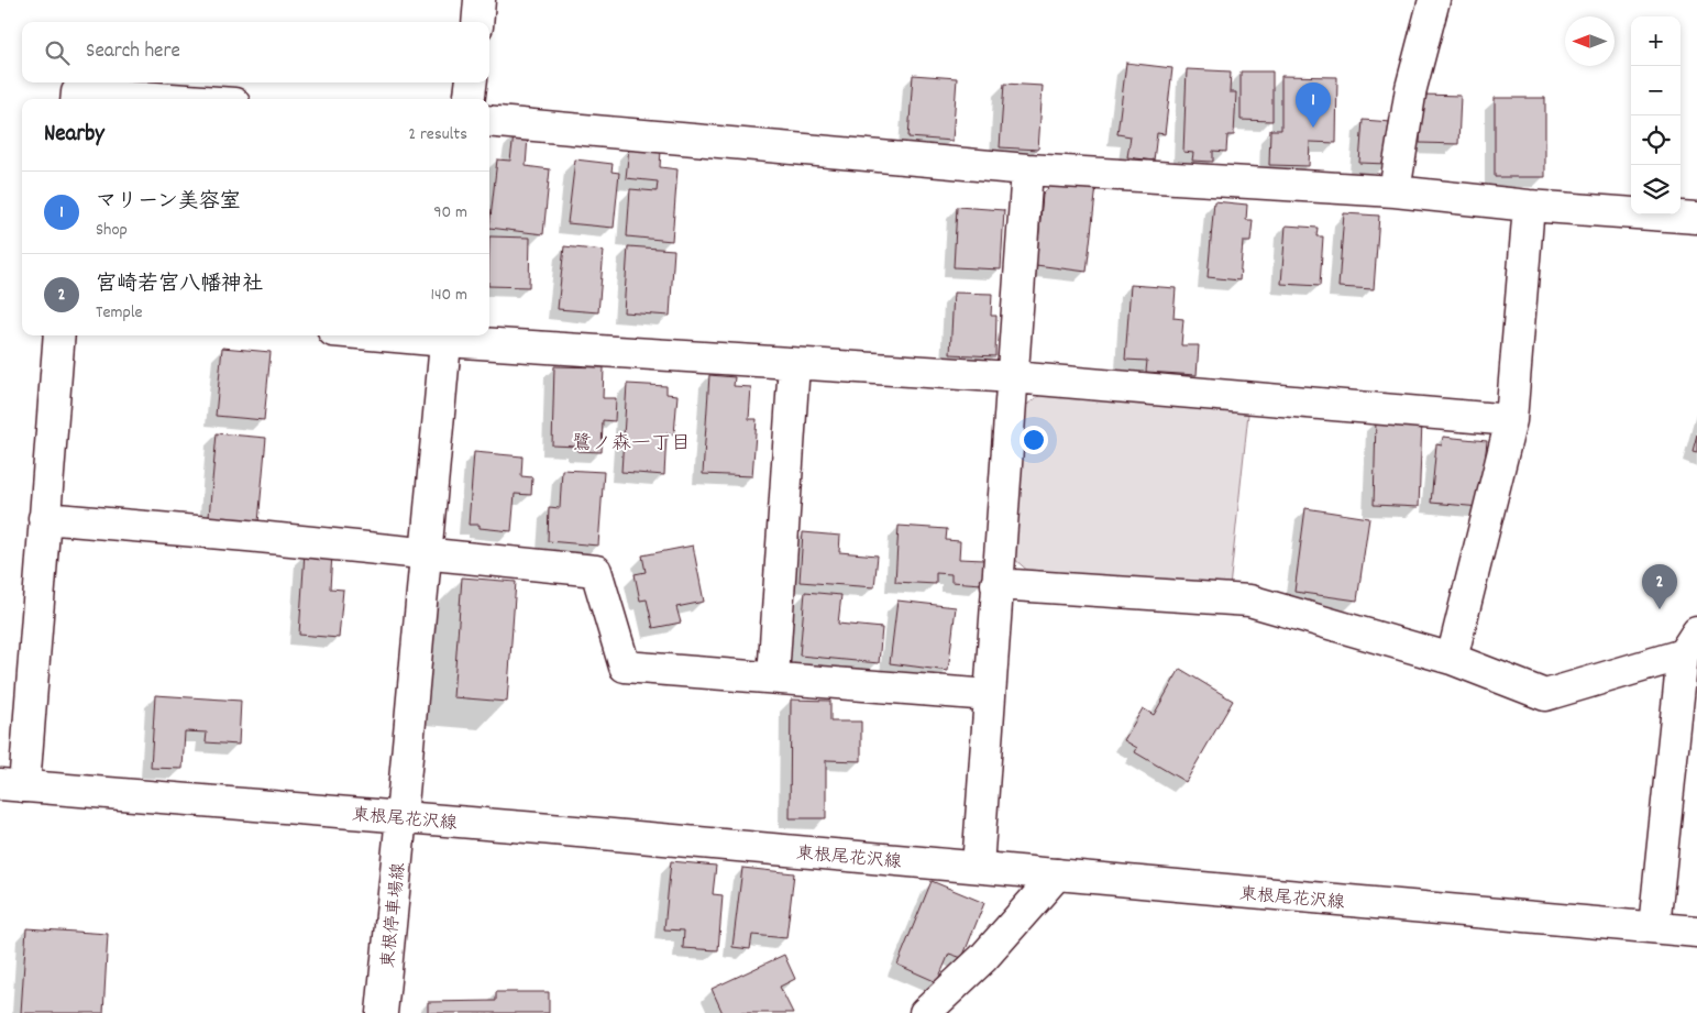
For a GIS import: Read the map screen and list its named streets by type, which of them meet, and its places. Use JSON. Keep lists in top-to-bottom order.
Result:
{
  "streets": {
    "street": ["東根尾花沢線", "東根停車場線"]
  },
  "crossings": [
    ["東根尾花沢線", "東根停車場線"]
  ],
  "districts": ["鷺ノ森一丁目"],
  "north": "left",
  "page": {
    "map_buttons": ["+", "−"],
    "search": "Search here",
    "pins": ["1", "2"],
    "heading": ["Nearby", "2 results"],
    "list": [
      {
        "mark": "1",
        "name": "マリーン美容室",
        "note": "Shop",
        "value": "90 m"
      },
      {
        "mark": "2",
        "name": "宮崎若宮八幡神社",
        "note": "Temple",
        "value": "140 m"
      }
    ]
  }
}
